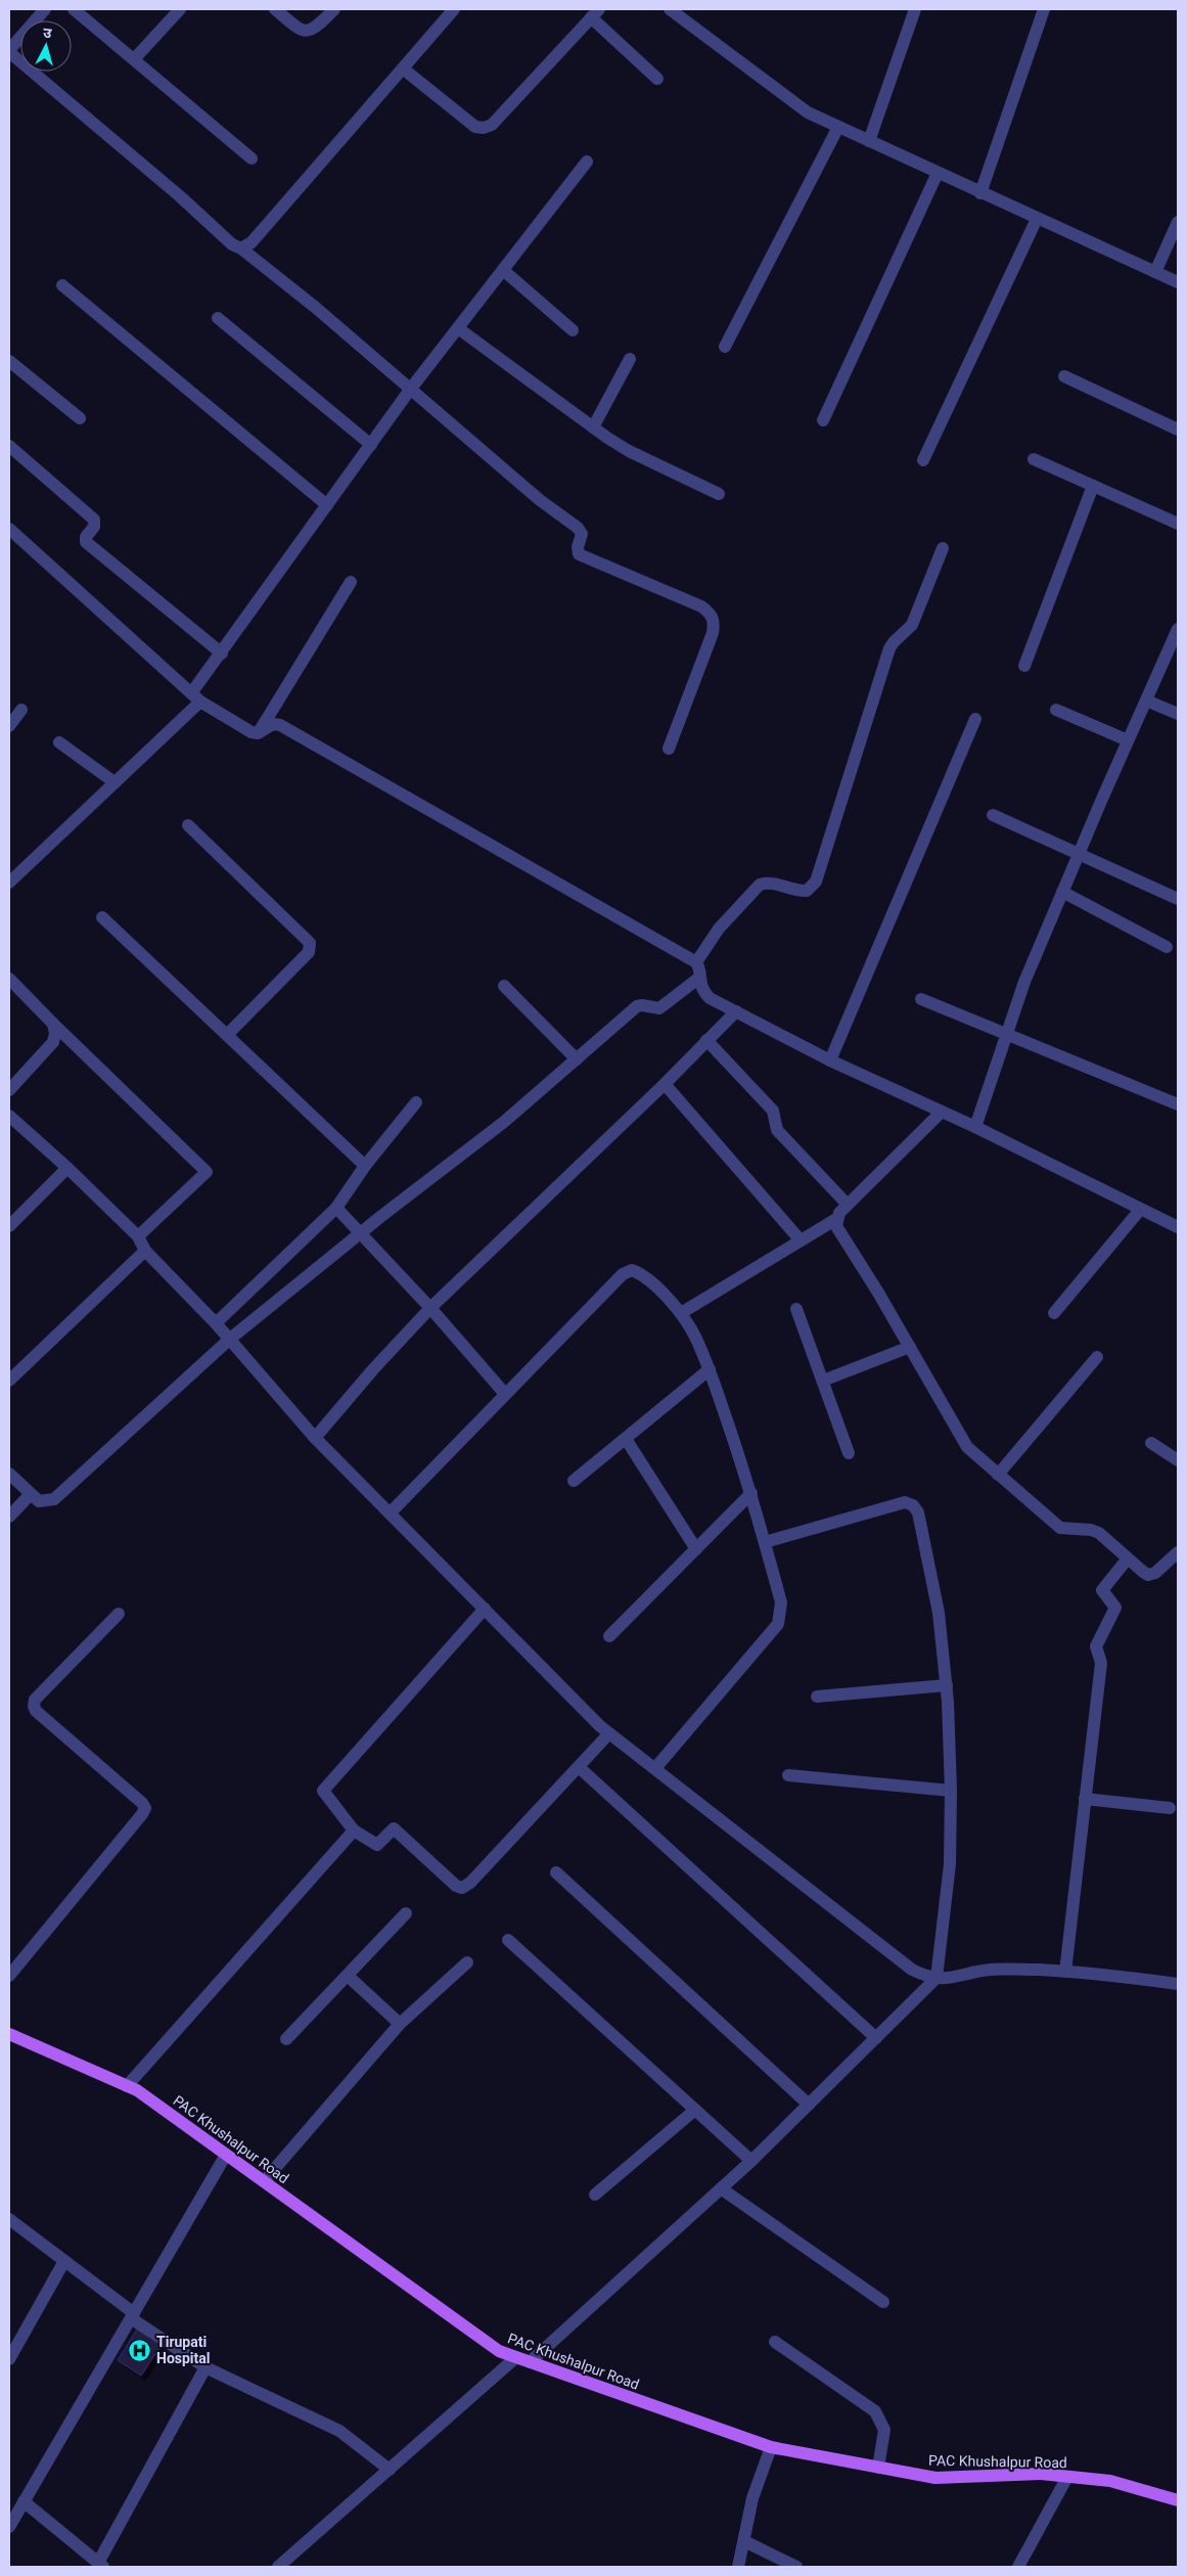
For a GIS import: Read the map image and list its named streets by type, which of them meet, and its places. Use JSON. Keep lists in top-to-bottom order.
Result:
{
  "streets": {
    "main road": ["PAC Khushalpur Road"]
  },
  "places": {
    "hospital": ["Tirupati Hospital"]
  },
  "north": "top"
}
